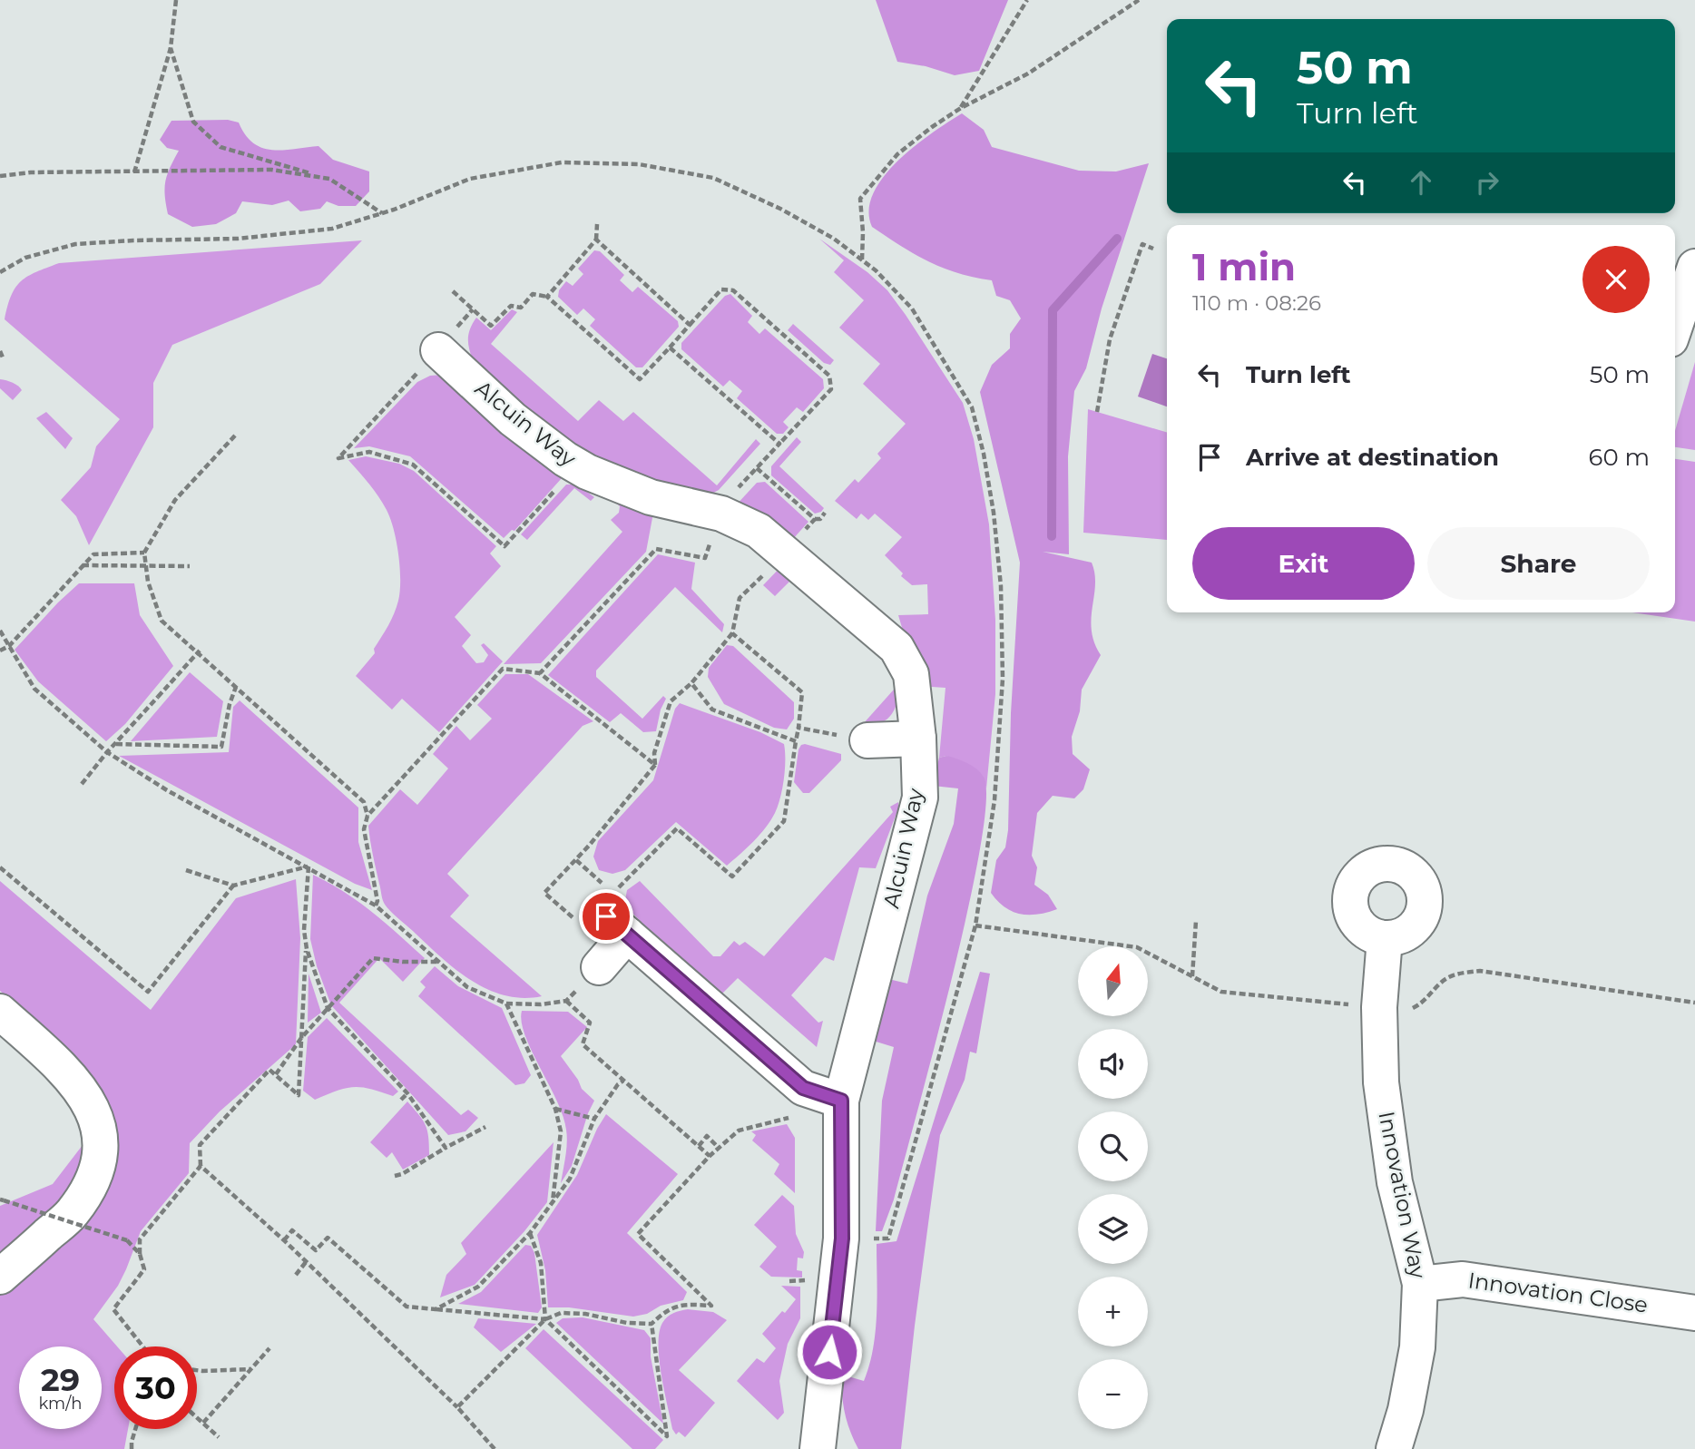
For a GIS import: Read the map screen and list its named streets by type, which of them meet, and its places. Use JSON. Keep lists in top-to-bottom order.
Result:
{
  "streets": {
    "street": ["Alcuin Way", "Innovation Way", "Innovation Close"]
  },
  "crossings": [
    ["Innovation Way", "Innovation Close"]
  ],
  "north": "top",
  "page": {
    "turn": ["50 m", "Turn left"],
    "heading": ["1 min", "110 m · 08:26"],
    "list": [
      {
        "name": "Turn left",
        "value": "50 m"
      },
      {
        "name": "Arrive at destination",
        "value": "60 m"
      }
    ],
    "buttons": ["Exit", "Share"],
    "map_buttons": ["+", "−"],
    "speed": "29 km/h",
    "limit": "30"
  }
}
